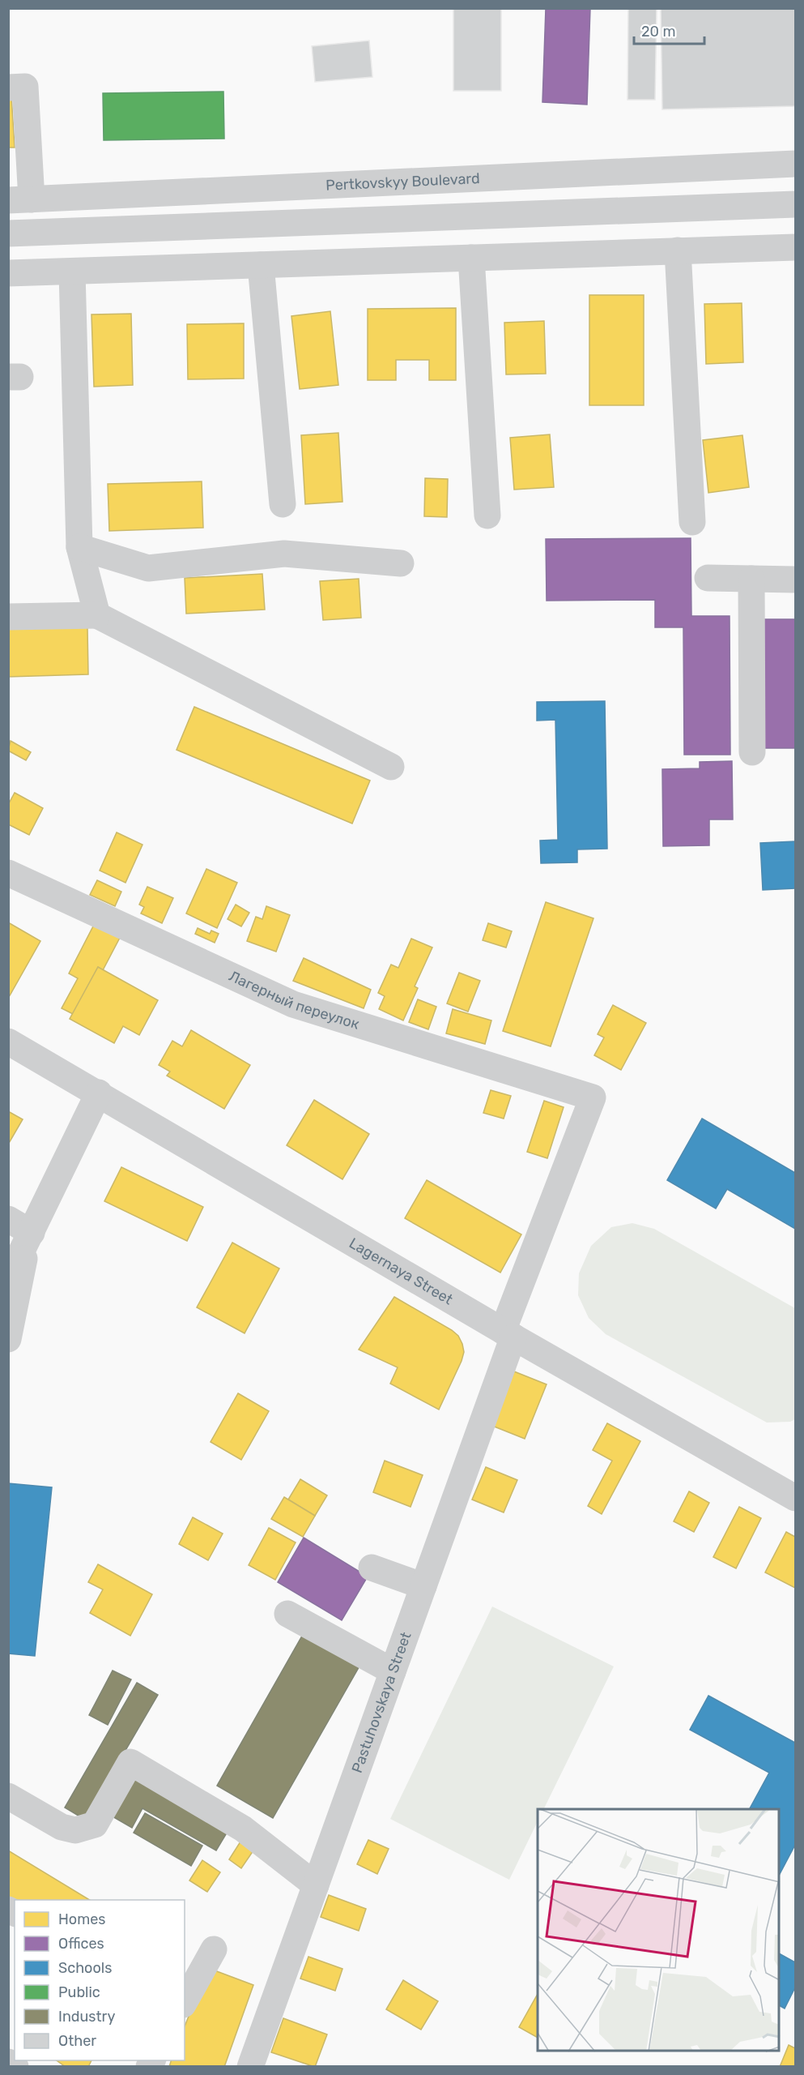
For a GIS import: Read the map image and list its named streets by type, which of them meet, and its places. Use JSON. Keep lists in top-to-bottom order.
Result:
{
  "streets": {
    "street": [
      "Pertkovskyy Boulevard",
      "Лагерный переулок",
      "Lagernaya Street",
      "Pastuhovskaya Street"
    ]
  },
  "crossings": [
    ["Лагерный переулок", "Pastuhovskaya Street"],
    ["Lagernaya Street", "Pastuhovskaya Street"]
  ],
  "legend": [
    "Homes",
    "Offices",
    "Schools",
    "Public",
    "Industry",
    "Other"
  ],
  "scale_bar": "20 m"
}
